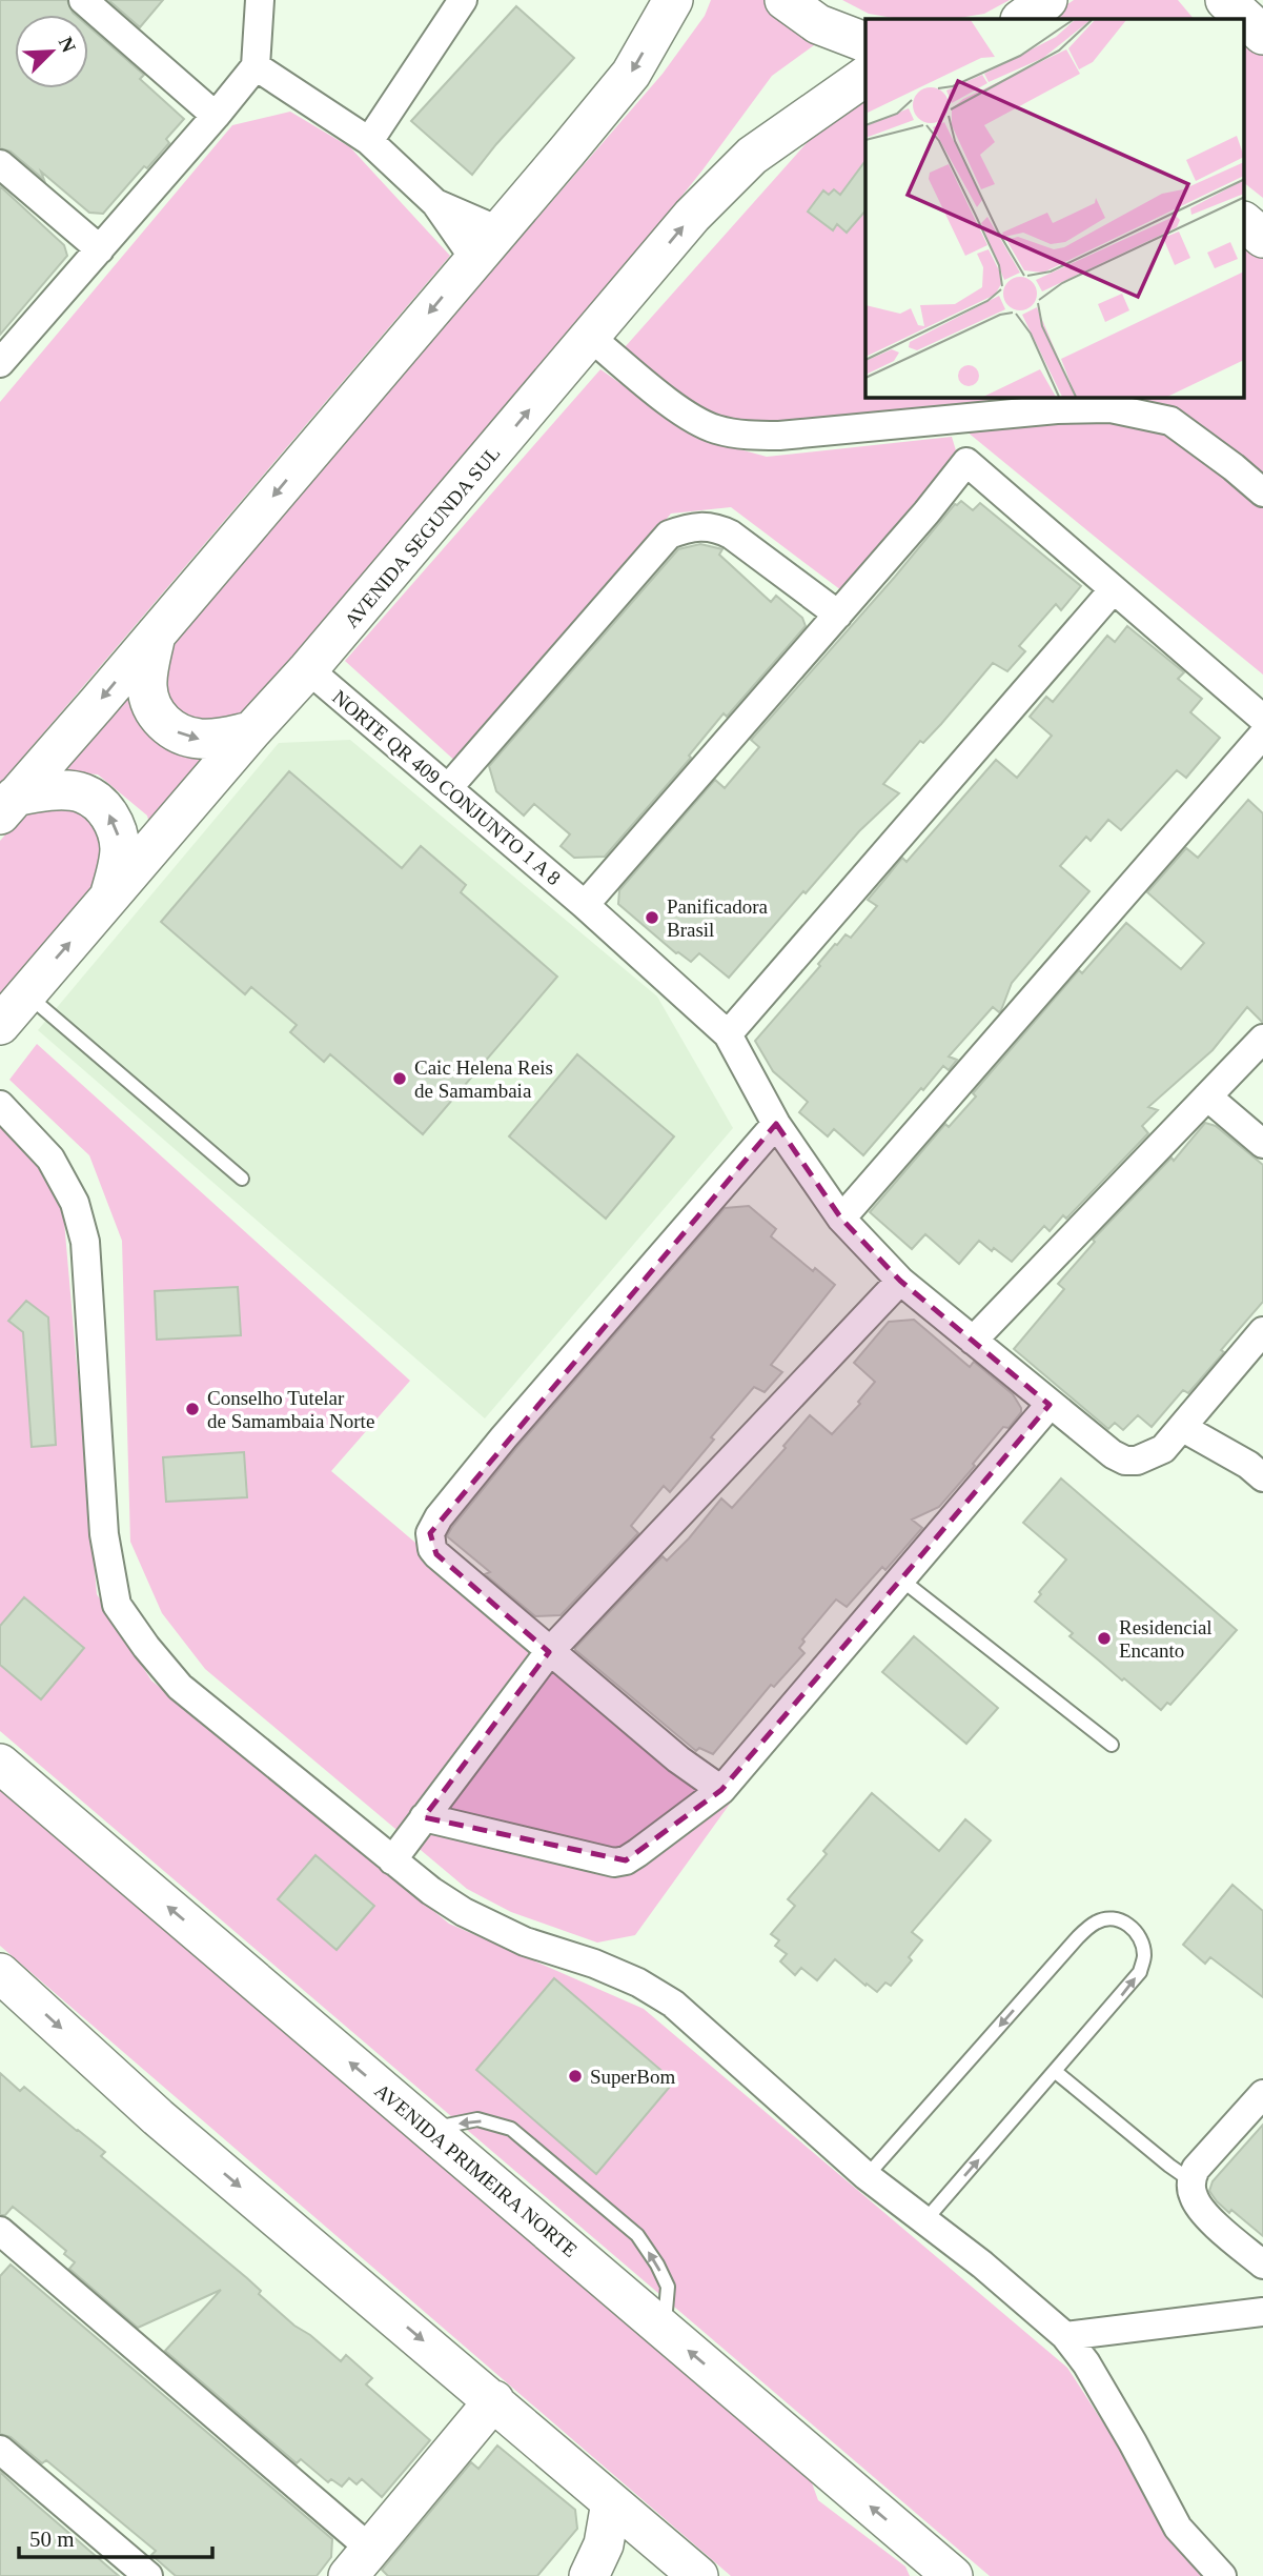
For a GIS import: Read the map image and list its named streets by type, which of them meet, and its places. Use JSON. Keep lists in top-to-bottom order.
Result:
{
  "streets": {
    "main road": ["AVENIDA SEGUNDA SUL", "AVENIDA PRIMEIRA NORTE"],
    "street": ["NORTE QR 409 CONJUNTO 1 A 8"]
  },
  "crossings": [
    ["AVENIDA SEGUNDA SUL", "NORTE QR 409 CONJUNTO 1 A 8"]
  ],
  "places": [
    "Panificadora Brasil",
    "Caic Helena Reis de Samambaia",
    "Conselho Tutelar de Samambaia Norte",
    "Residencial Encanto",
    "SuperBom"
  ],
  "scale_bar": "50 m",
  "north": "top right"
}
